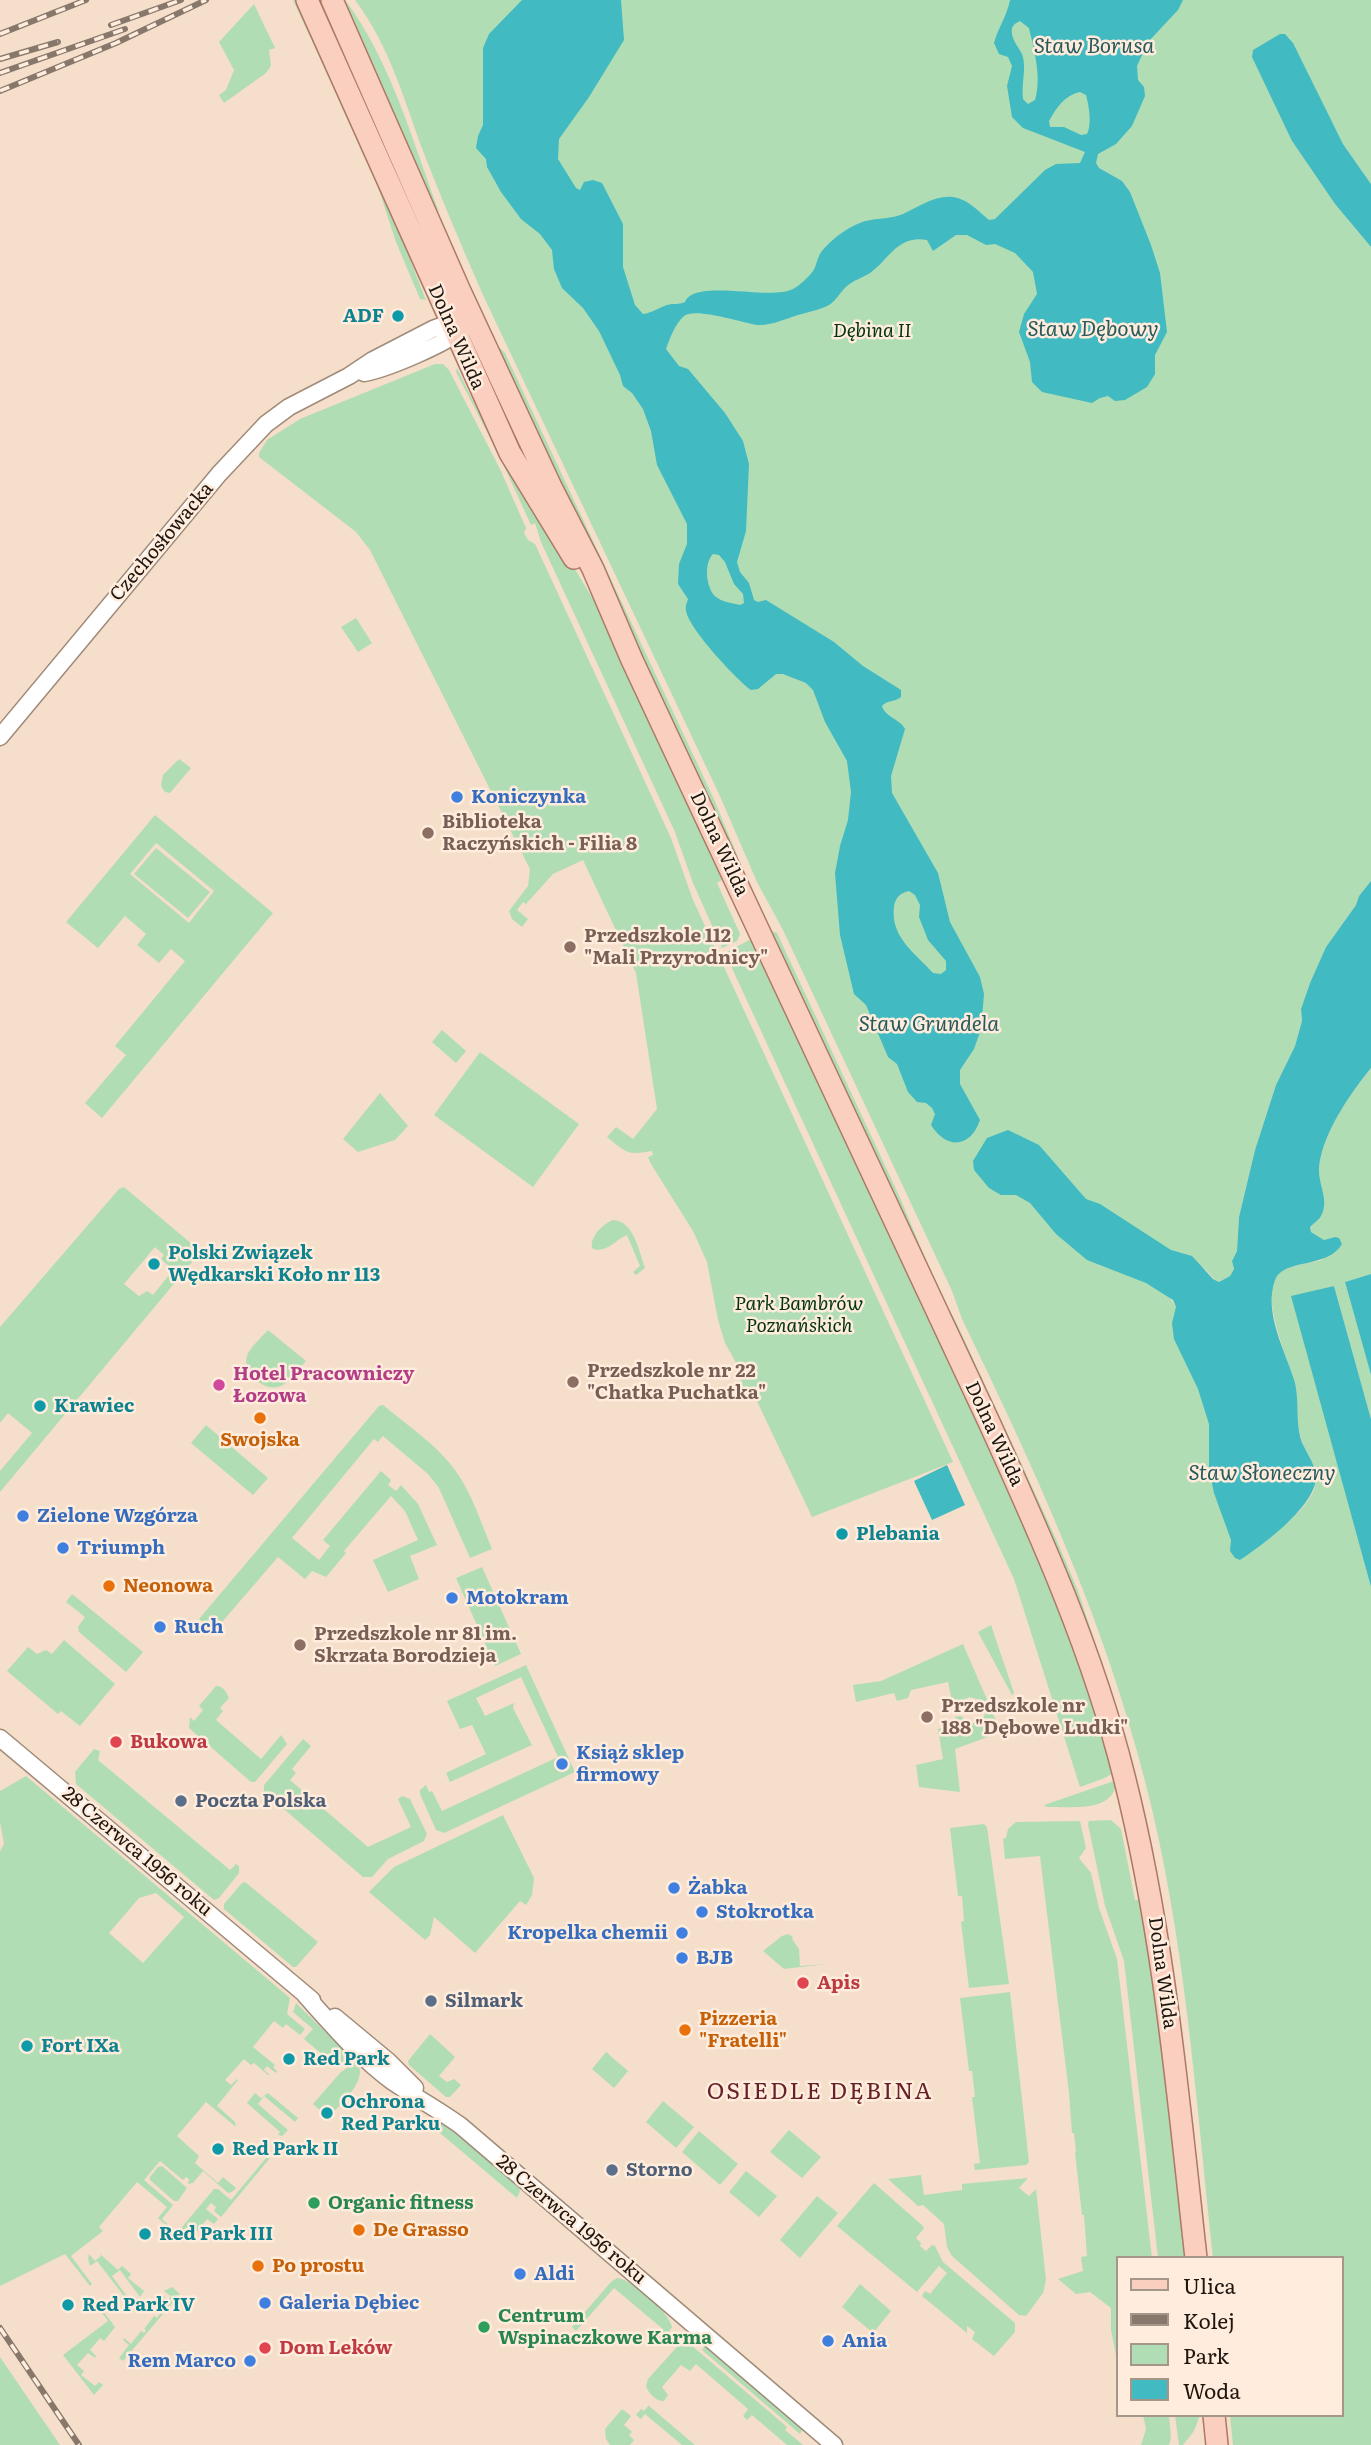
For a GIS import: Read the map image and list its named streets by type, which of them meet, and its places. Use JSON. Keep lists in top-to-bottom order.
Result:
{
  "streets": {
    "main road": ["Dolna Wilda"],
    "street": ["Czechosłowacka", "28 Czerwca 1956 roku"]
  },
  "crossings": [
    ["Dolna Wilda", "Czechosłowacka"]
  ],
  "districts": ["OSIEDLE DĘBINA"],
  "water": [
    "Staw Borusa",
    "Staw Dębowy",
    "Staw Grundela",
    "Staw Słoneczny"
  ],
  "parks": ["Dębina II", "Park Bambrów Poznańskich"],
  "places": [
    "ADF",
    "Koniczynka",
    "Biblioteka Raczyńskich - Filia 8",
    "Przedszkole 112 \"Mali Przyrodnicy\"",
    "Polski Związek Wędkarski Koło nr 113",
    "Przedszkole nr 22 \"Chatka Puchatka\"",
    "Hotel Pracowniczy Łozowa",
    "Krawiec",
    "Swojska",
    "Zielone Wzgórza",
    "Plebania",
    "Triumph",
    "Neonowa",
    "Motokram",
    "Ruch",
    "Przedszkole nr 81 im. Skrzata Borodzieja",
    "Przedszkole nr 188 \"Dębowe Ludki\"",
    "Bukowa",
    "Książ sklep firmowy",
    "Poczta Polska",
    "Żabka",
    "Stokrotka",
    "Kropelka chemii",
    "BJB",
    "Apis",
    "Silmark",
    "Pizzeria \"Fratelli\"",
    "Fort IXa",
    "Red Park",
    "Ochrona Red Parku",
    "Red Park II",
    "Storno",
    "Organic fitness",
    "De Grasso",
    "Red Park III",
    "Po prostu",
    "Aldi",
    "Galeria Dębiec",
    "Red Park IV",
    "Centrum Wspinaczkowe Karma",
    "Ania",
    "Dom Leków",
    "Rem Marco"
  ],
  "legend": [
    "Ulica",
    "Kolej",
    "Park",
    "Woda"
  ]
}
